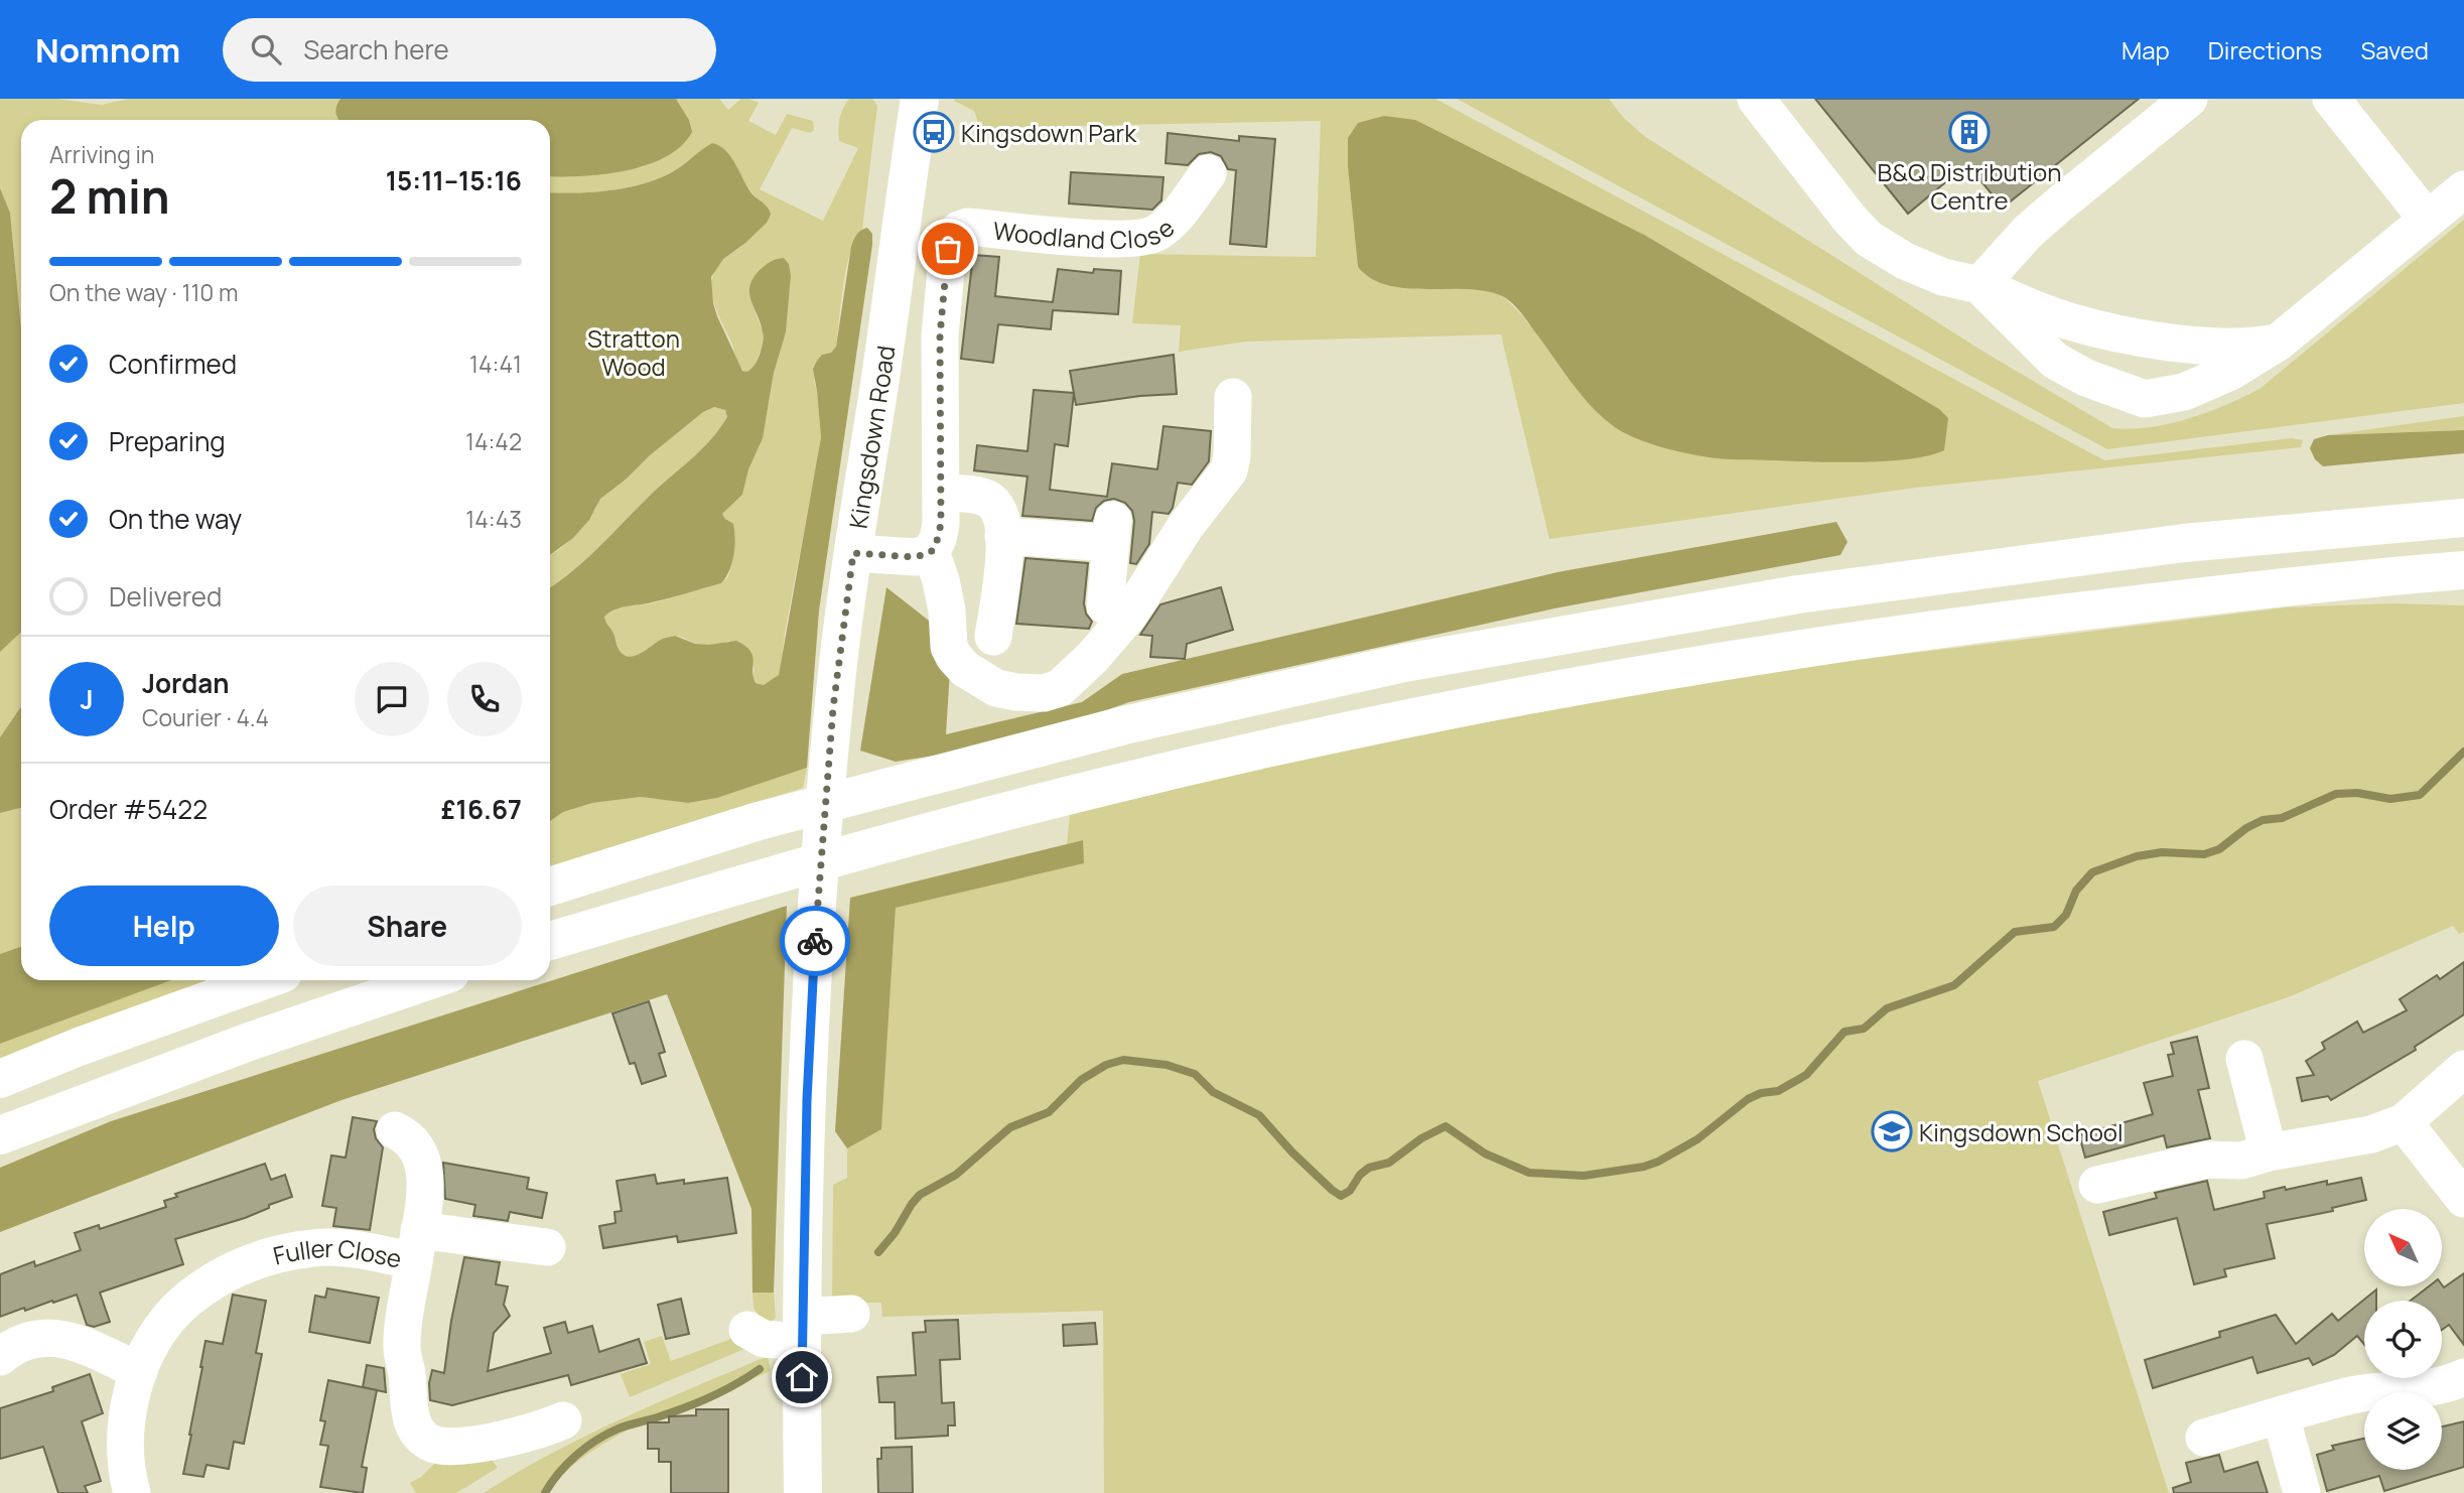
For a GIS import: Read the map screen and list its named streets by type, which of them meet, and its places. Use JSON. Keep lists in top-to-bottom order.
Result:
{
  "streets": {
    "main road": ["Kingsdown Road"],
    "street": ["Woodland Close", "Fuller Close"]
  },
  "parks": ["Stratton Wood"],
  "places": {
    "bus stop": ["Kingsdown Park"],
    "building": ["B&Q Distribution Centre"],
    "school or university": ["Kingsdown School"]
  },
  "north": "top left",
  "page": {
    "header": "Nomnom",
    "search": "Search here",
    "nav": ["Map", "Directions", "Saved"],
    "heading": ["2 min", "Arriving in", "15:11–15:16"],
    "panel": [
      "Jordan",
      "Courier · 4.4",
      "Order #5422",
      "£16.67"
    ],
    "bar": "On the way · 110 m",
    "list": [
      ["Confirmed", "14:41"],
      ["Preparing", "14:42"],
      ["On the way", "14:43"],
      "Delivered"
    ],
    "round": "J",
    "buttons": ["Help", "Share"]
  }
}
